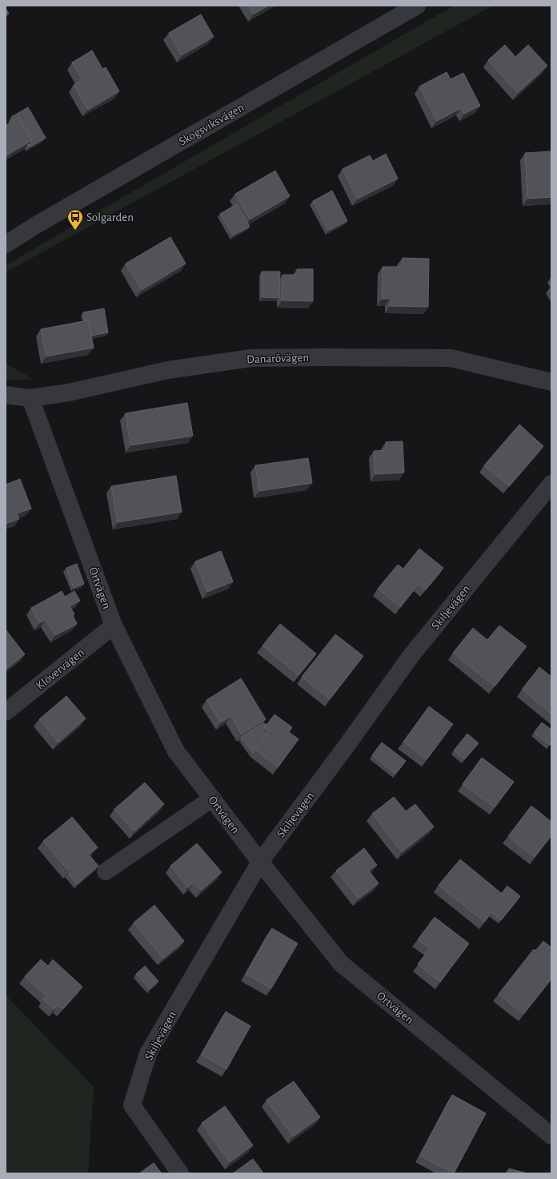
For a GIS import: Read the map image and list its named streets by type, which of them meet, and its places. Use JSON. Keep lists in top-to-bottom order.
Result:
{
  "streets": {
    "street": [
      "Skogsviksvägen",
      "Danarövägen",
      "Örtvägen",
      "Skiljevägen",
      "Klövervägen"
    ]
  },
  "crossings": [
    ["Danarövägen", "Örtvägen"],
    ["Örtvägen", "Skiljevägen"],
    ["Örtvägen", "Klövervägen"]
  ],
  "places": {
    "bus stop": ["Solgarden"]
  }
}
